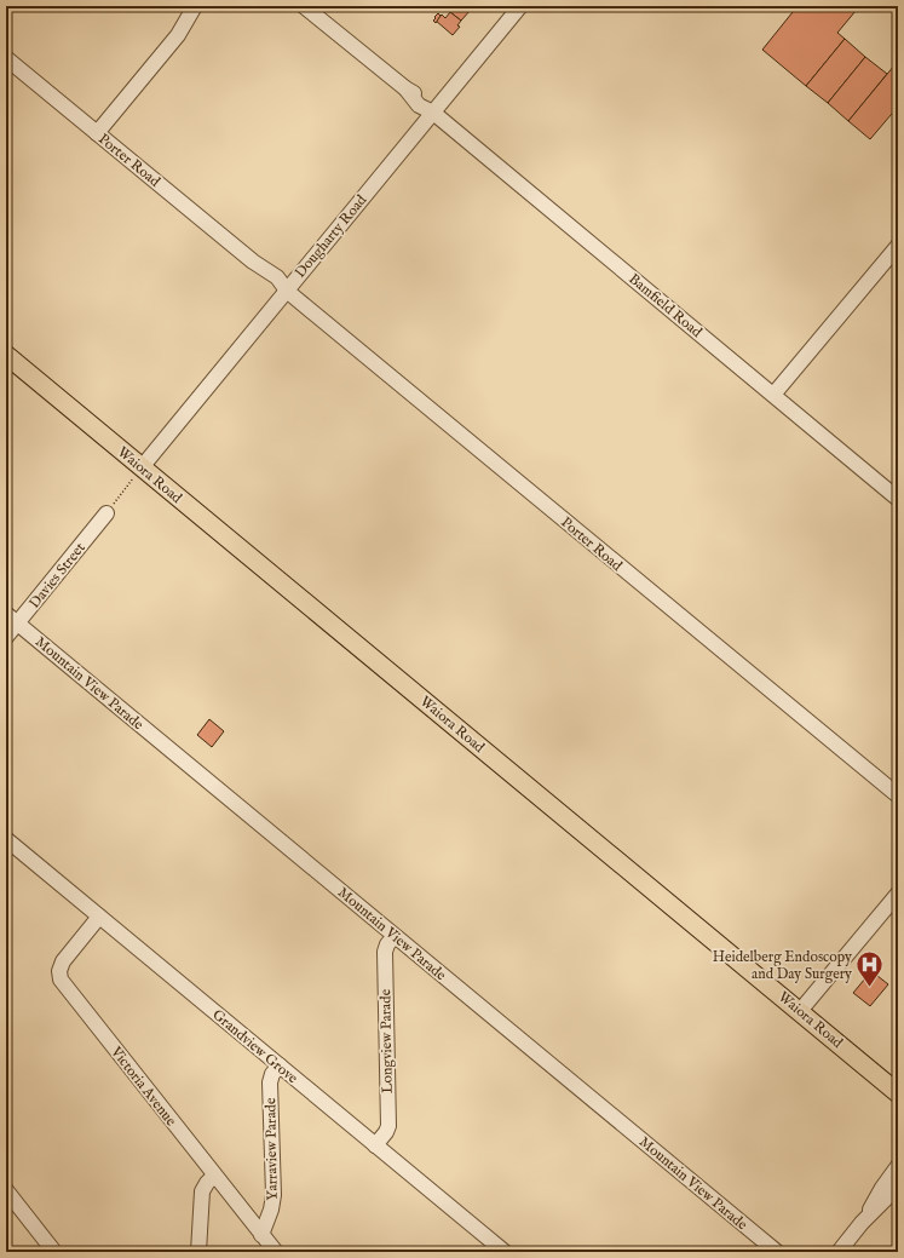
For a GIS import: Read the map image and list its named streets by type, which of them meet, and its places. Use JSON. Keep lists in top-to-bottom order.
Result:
{
  "streets": {
    "main road": ["Waiora Road"],
    "street": [
      "Porter Road",
      "Dougharty Road",
      "Bamfield Road",
      "Davies Street",
      "Mountain View Parade",
      "Longview Parade",
      "Grandview Grove",
      "Victoria Avenue",
      "Yarraview Parade"
    ]
  },
  "crossings": [
    ["Porter Road", "Dougharty Road"],
    ["Dougharty Road", "Bamfield Road"],
    ["Dougharty Road", "Waiora Road"],
    ["Davies Street", "Mountain View Parade"],
    ["Mountain View Parade", "Longview Parade"],
    ["Longview Parade", "Grandview Grove"],
    ["Grandview Grove", "Victoria Avenue"],
    ["Grandview Grove", "Yarraview Parade"],
    ["Victoria Avenue", "Yarraview Parade"]
  ],
  "places": {
    "hospital": ["Heidelberg Endoscopy and Day Surgery"]
  }
}
